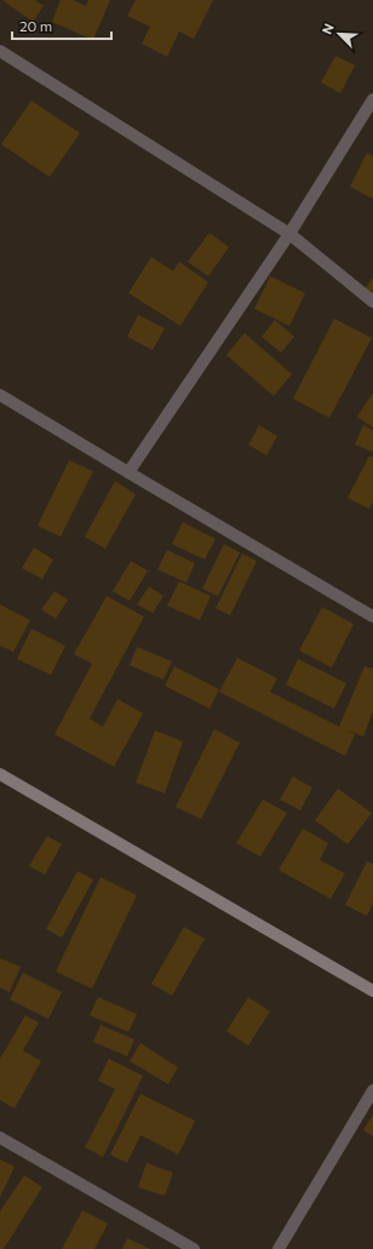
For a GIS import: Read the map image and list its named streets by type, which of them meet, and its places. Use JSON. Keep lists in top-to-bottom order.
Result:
{
  "scale_bar": "20 m",
  "north": "top left"
}
